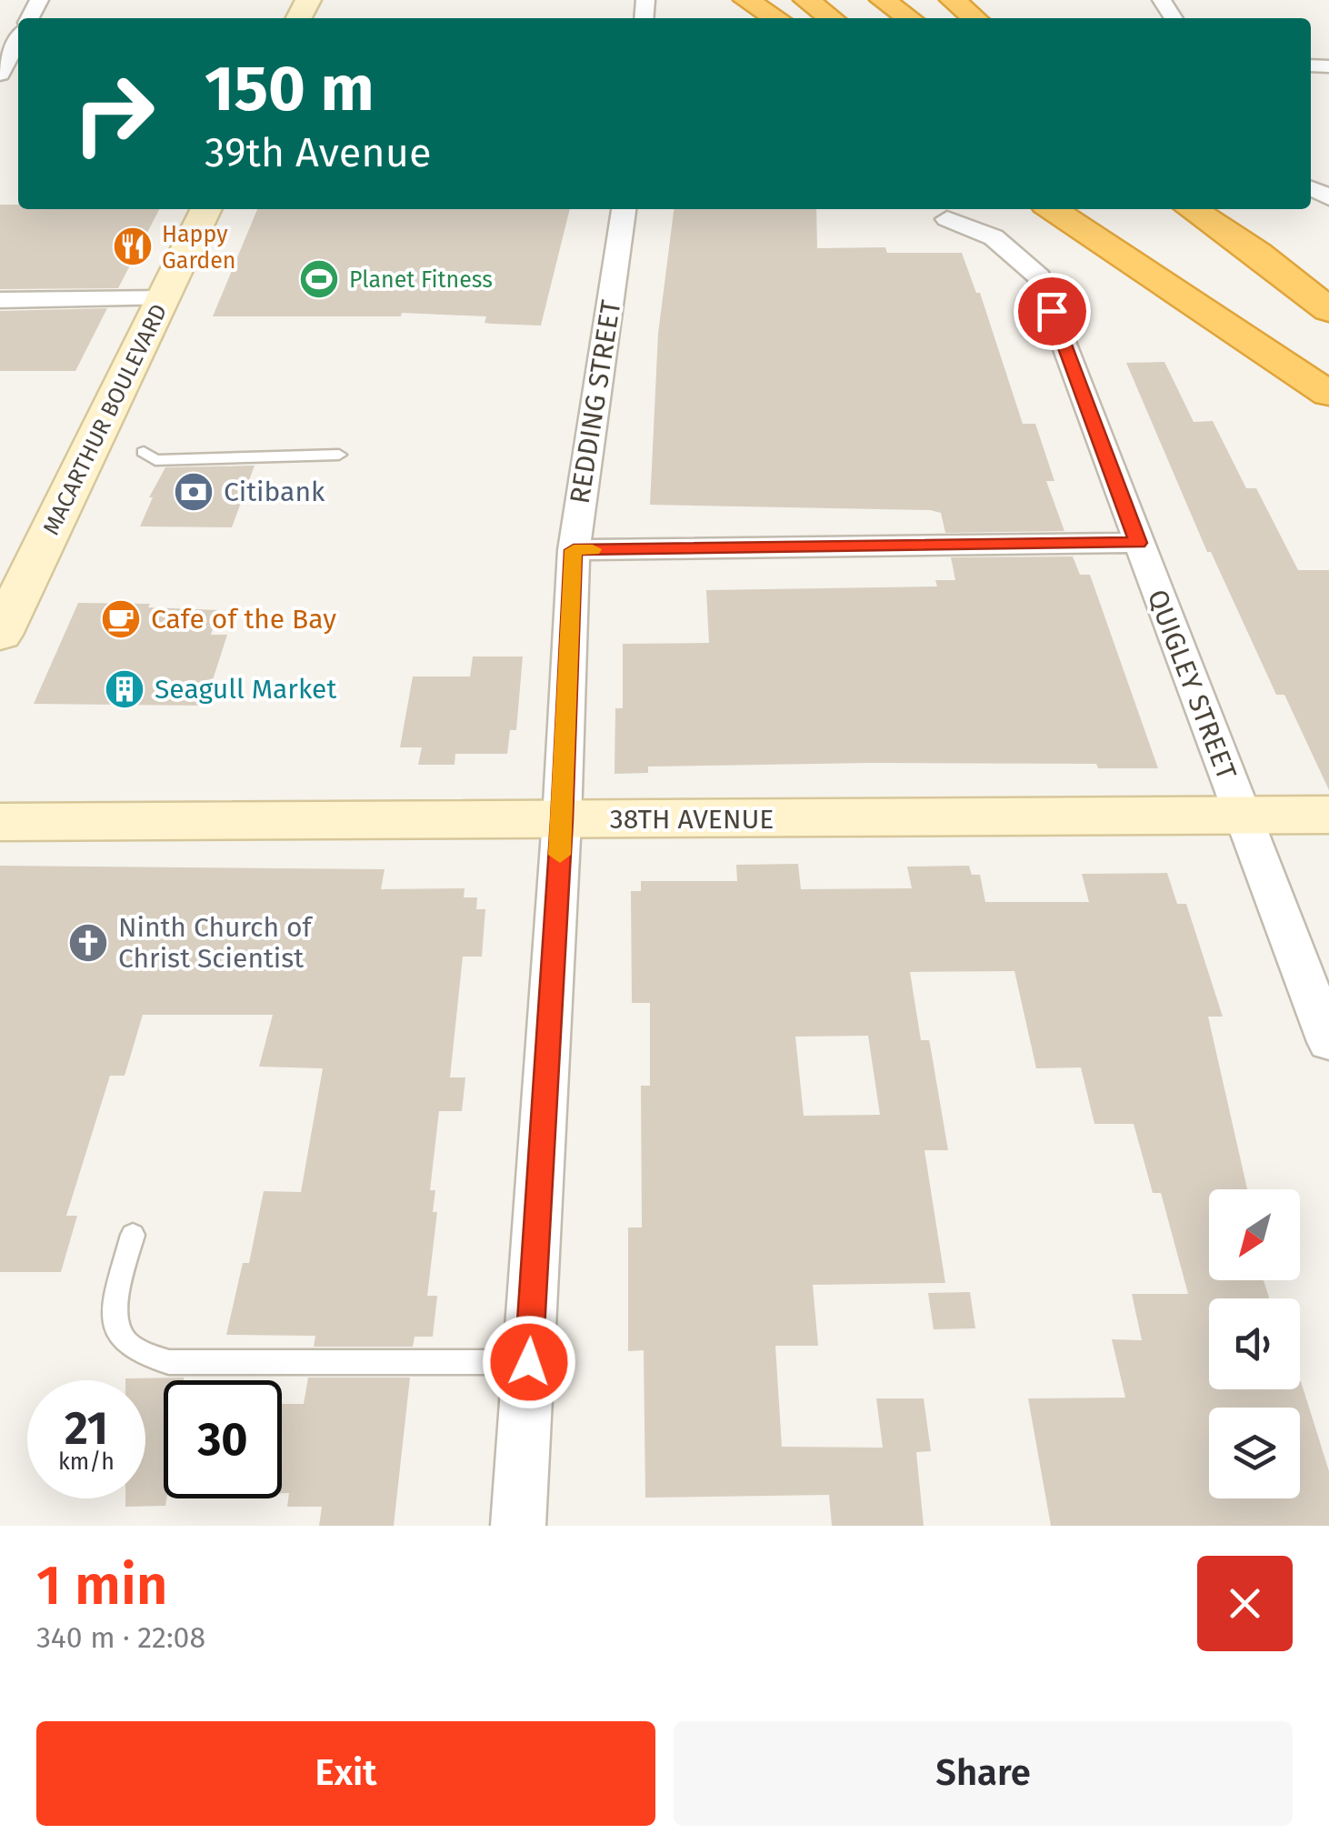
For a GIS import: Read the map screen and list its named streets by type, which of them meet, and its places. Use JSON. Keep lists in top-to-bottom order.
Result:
{
  "streets": {
    "street": [
      "REDDING STREET",
      "MACARTHUR BOULEVARD",
      "QUIGLEY STREET",
      "38TH AVENUE"
    ]
  },
  "crossings": [
    ["REDDING STREET", "38TH AVENUE"],
    ["QUIGLEY STREET", "38TH AVENUE"]
  ],
  "places": {
    "restaurant": ["Happy Garden"],
    "sports": ["Planet Fitness"],
    "bank": ["Citibank"],
    "cafe": ["Cafe of the Bay"],
    "building": ["Seagull Market"],
    "church": ["Ninth Church of Christ Scientist"]
  },
  "north": "bottom left",
  "page": {
    "turn": ["150 m", "39th Avenue"],
    "speed": "21 km/h",
    "limit": "30",
    "heading": ["1 min", "340 m · 22:08"],
    "buttons": ["Exit", "Share"]
  }
}
